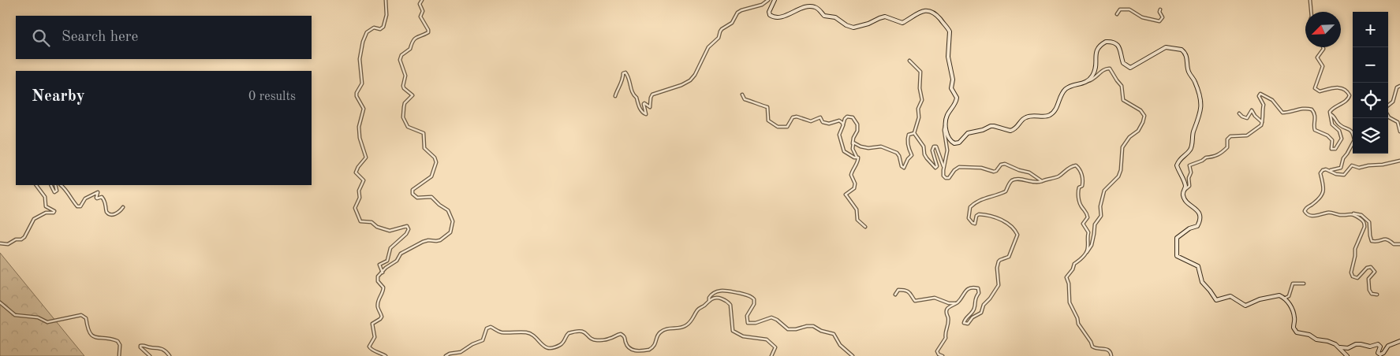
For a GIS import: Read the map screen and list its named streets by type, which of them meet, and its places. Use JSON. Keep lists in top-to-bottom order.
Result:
{
  "north": "bottom left",
  "page": {
    "map_buttons": ["+", "−"],
    "search": "Search here",
    "heading": ["Nearby", "0 results"]
  }
}
